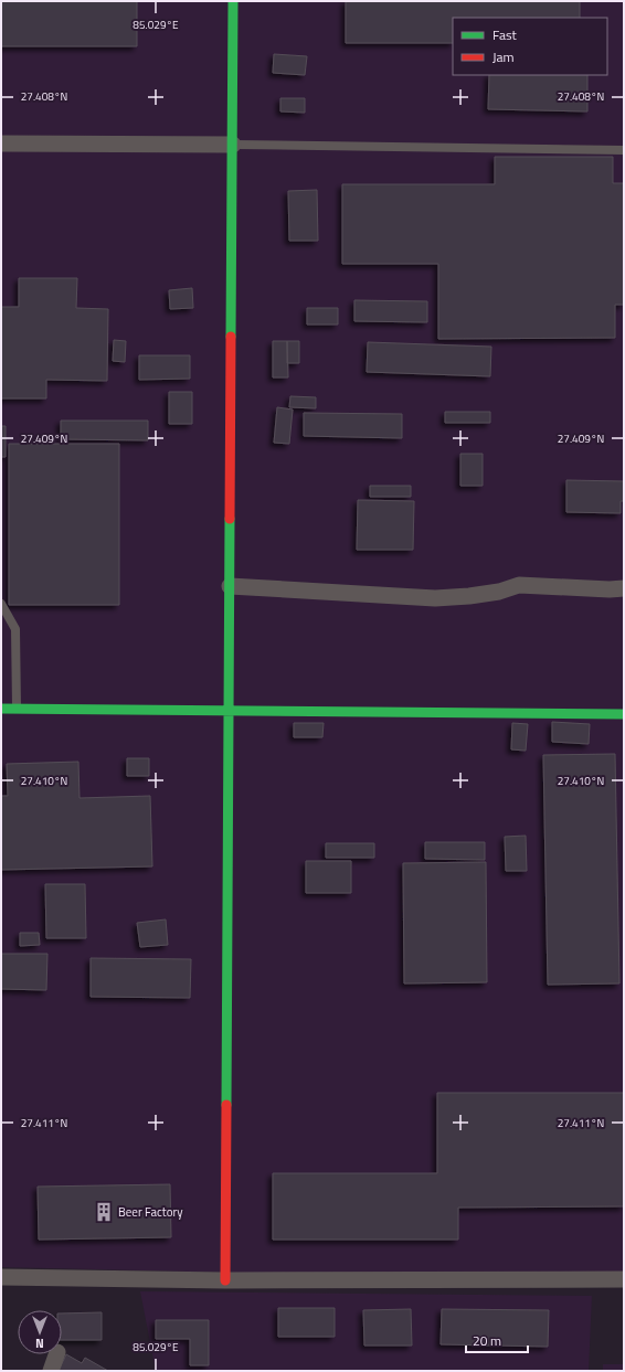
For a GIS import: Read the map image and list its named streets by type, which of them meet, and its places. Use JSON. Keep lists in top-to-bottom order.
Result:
{
  "places": {
    "building": ["Beer Factory"]
  },
  "legend": ["Fast", "Jam"],
  "scale_bar": "20 m",
  "north": "bottom",
  "coordinates": [
    "85.029°E",
    "27.408°N",
    "27.409°N",
    "27.410°N",
    "27.411°N"
  ]
}
